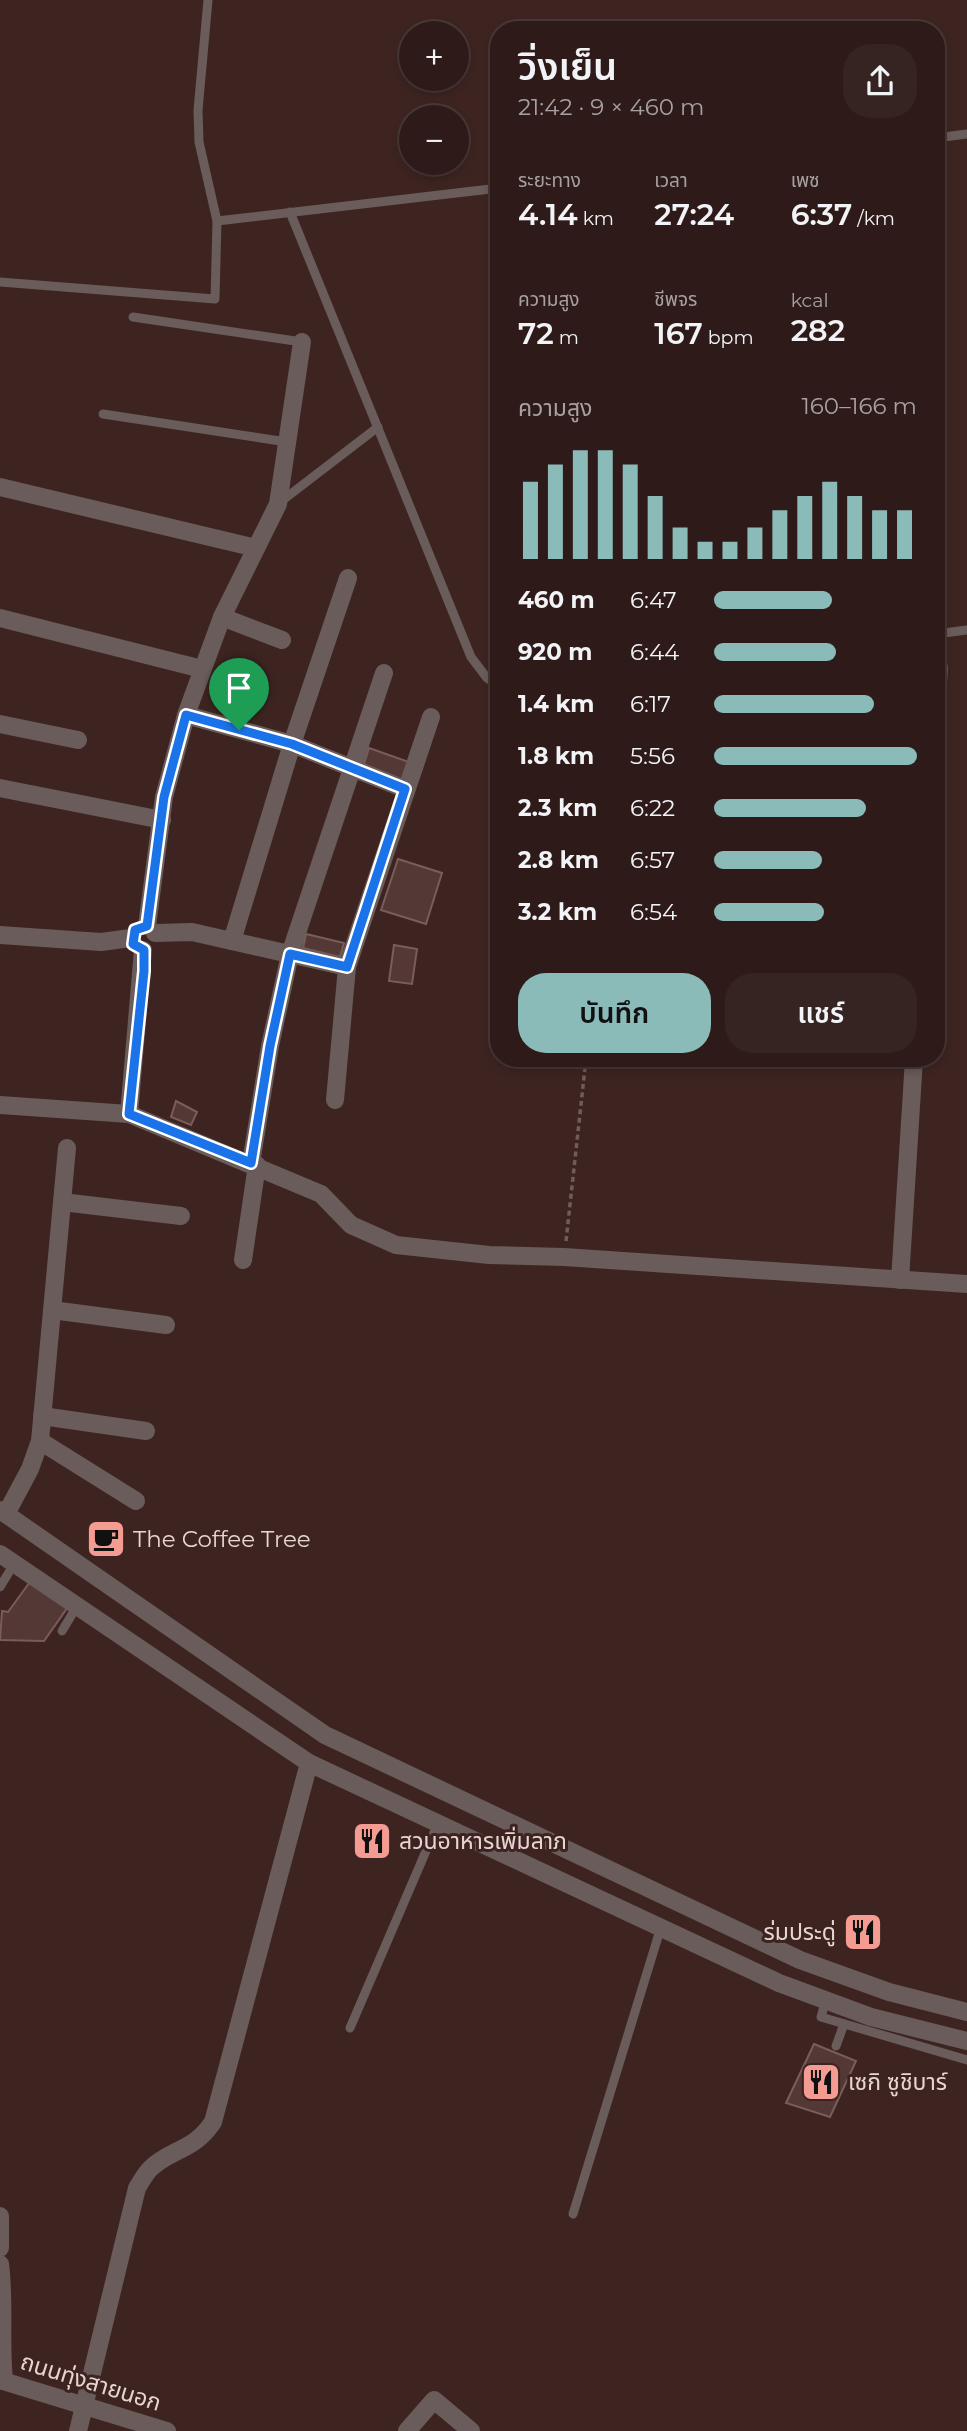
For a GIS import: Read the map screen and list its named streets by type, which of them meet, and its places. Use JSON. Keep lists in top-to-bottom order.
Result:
{
  "streets": {
    "street": ["ถนนทุ่งสายนอก"]
  },
  "places": {
    "cafe": ["The Coffee Tree"],
    "restaurant": ["สวนอาหารเพิ่มลาภ", "ร่มประดู่", "เซกิ ซูชิบาร์"]
  },
  "page": {
    "map_buttons": ["+", "−"],
    "heading": ["วิ่งเย็น", "21:42 · 9 × 460 m"],
    "stats": [
      ["ระยะทาง", "4.14 km"],
      ["เวลา", "27:24"],
      ["เพซ", "6:37 /km"],
      ["ความสูง", "72 m"],
      ["ชีพจร", "167 bpm"],
      ["kcal", "282"]
    ],
    "chart": ["ความสูง", "160–166 m"],
    "list": [
      {
        "name": "460 m",
        "note": "6:47"
      },
      {
        "name": "920 m",
        "note": "6:44"
      },
      {
        "name": "1.4 km",
        "note": "6:17"
      },
      {
        "name": "1.8 km",
        "note": "5:56"
      },
      {
        "name": "2.3 km",
        "note": "6:22"
      },
      {
        "name": "2.8 km",
        "note": "6:57"
      },
      {
        "name": "3.2 km",
        "note": "6:54"
      }
    ],
    "buttons": ["บันทึก", "แชร์"]
  }
}
